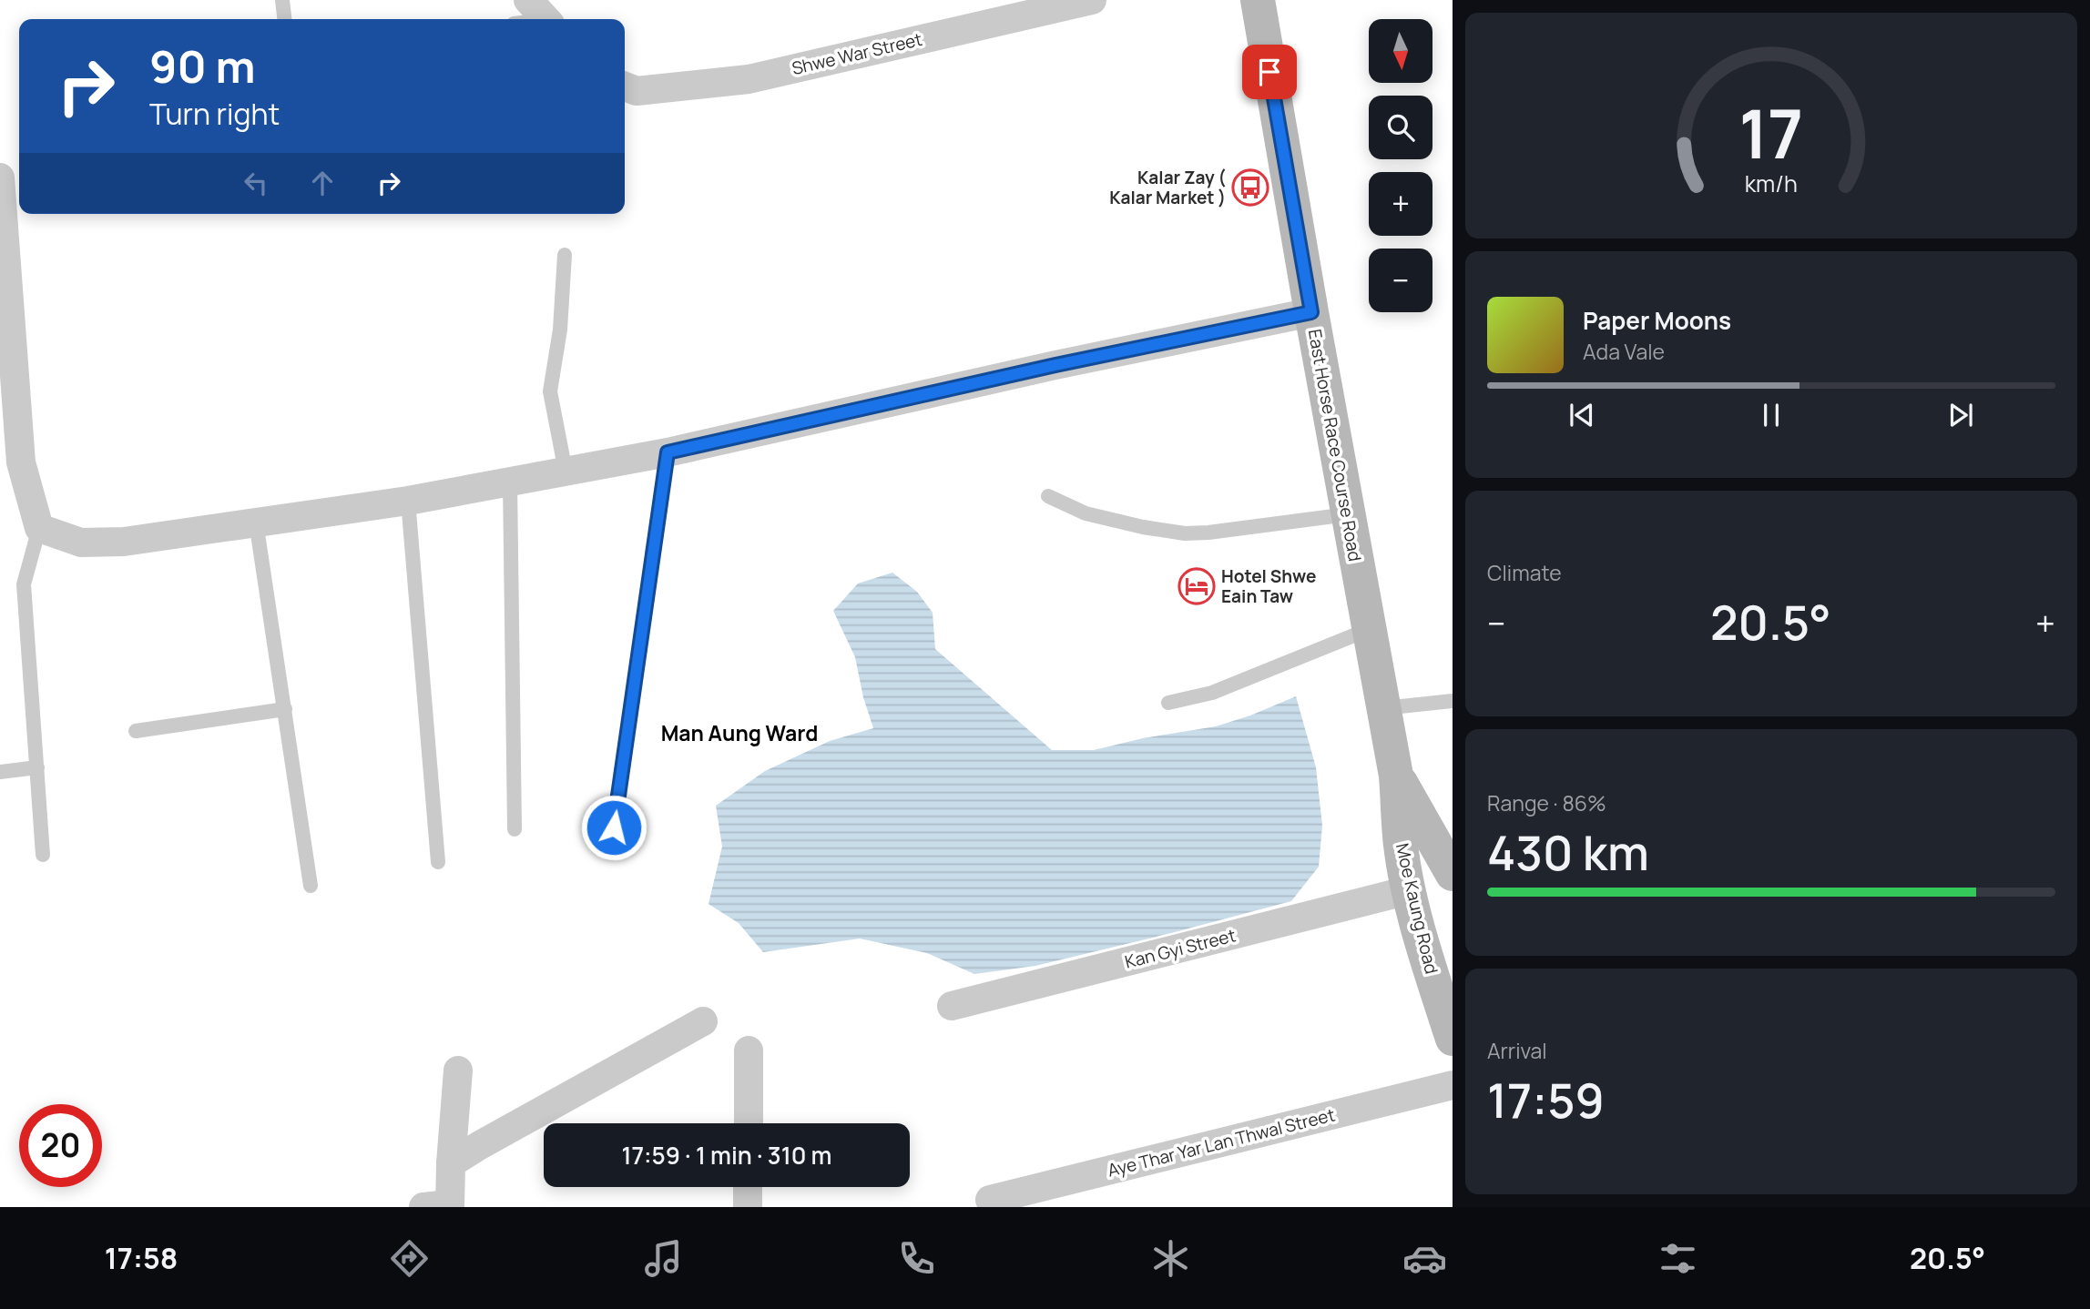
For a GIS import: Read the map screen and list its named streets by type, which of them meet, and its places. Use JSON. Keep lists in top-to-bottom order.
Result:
{
  "streets": {
    "main road": ["East Horse Race Course Road", "Moe Kaung Road"],
    "street": ["Shwe War Street", "Kan Gyi Street", "Aye Thar Yar Lan Thwal Street"]
  },
  "crossings": [
    ["East Horse Race Course Road", "Moe Kaung Road"],
    ["Moe Kaung Road", "Kan Gyi Street"]
  ],
  "districts": ["Man Aung Ward"],
  "places": {
    "bus stop": ["Kalar Zay ( Kalar Market )"],
    "hotel": ["Hotel Shwe Eain Taw"]
  },
  "north": "bottom",
  "page": {
    "map_buttons": ["+", "−"],
    "turn": ["90 m", "Turn right"],
    "song": ["Paper Moons", "Ada Vale"],
    "tile": [
      "Climate",
      ["Range · 86%", "430 km"],
      ["Arrival", "17:59"]
    ],
    "heat": ["−", "20.5°", "+"],
    "limit": "20",
    "trip": "17:59 · 1 min · 310 m",
    "tabs": ["17:58", "20.5°"],
    "gauge": ["17", "km/h"]
  }
}
